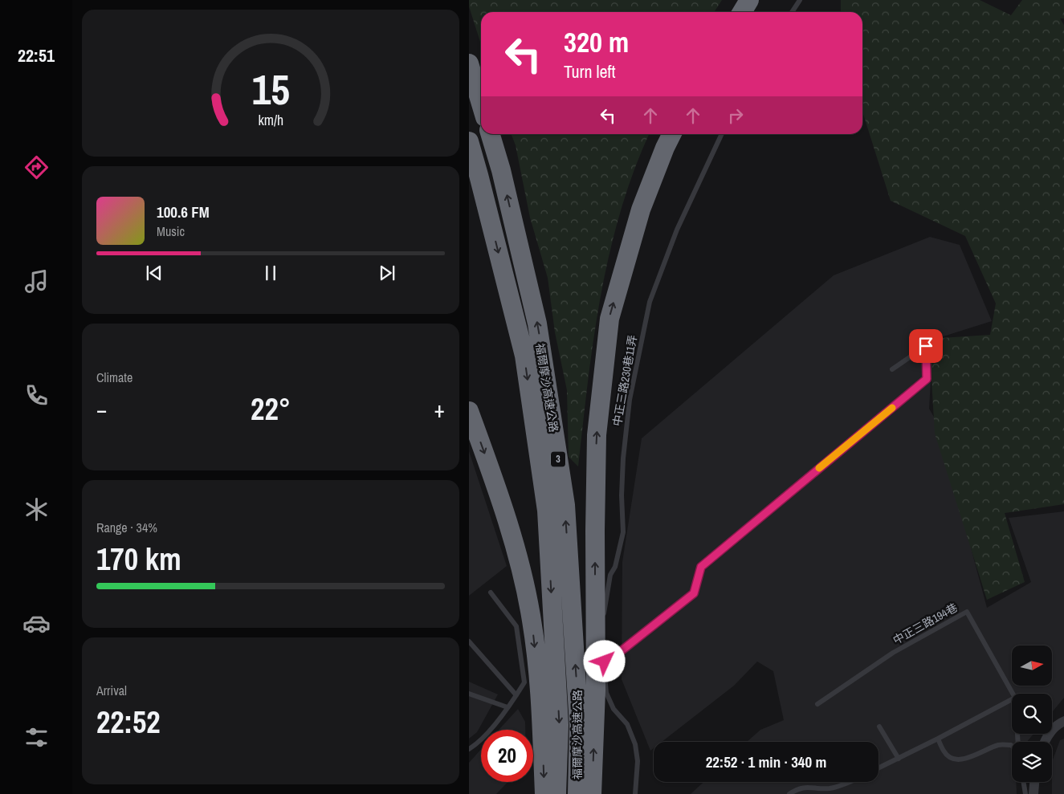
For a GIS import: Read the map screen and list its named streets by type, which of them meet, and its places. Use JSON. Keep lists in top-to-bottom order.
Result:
{
  "streets": {
    "highway": ["福爾摩沙高速公路", "3"],
    "lane": ["中正三路230巷11弄", "中正三路194巷"]
  },
  "north": "right",
  "page": {
    "tabs": "22:51",
    "turn": ["320 m", "Turn left"],
    "song": ["100.6 FM", "Music"],
    "tile": [
      "Climate",
      ["Range · 34%", "170 km"],
      ["Arrival", "22:52"]
    ],
    "heat": ["−", "22°", "+"],
    "limit": "20",
    "trip": "22:52 · 1 min · 340 m",
    "gauge": ["15", "km/h"]
  }
}
